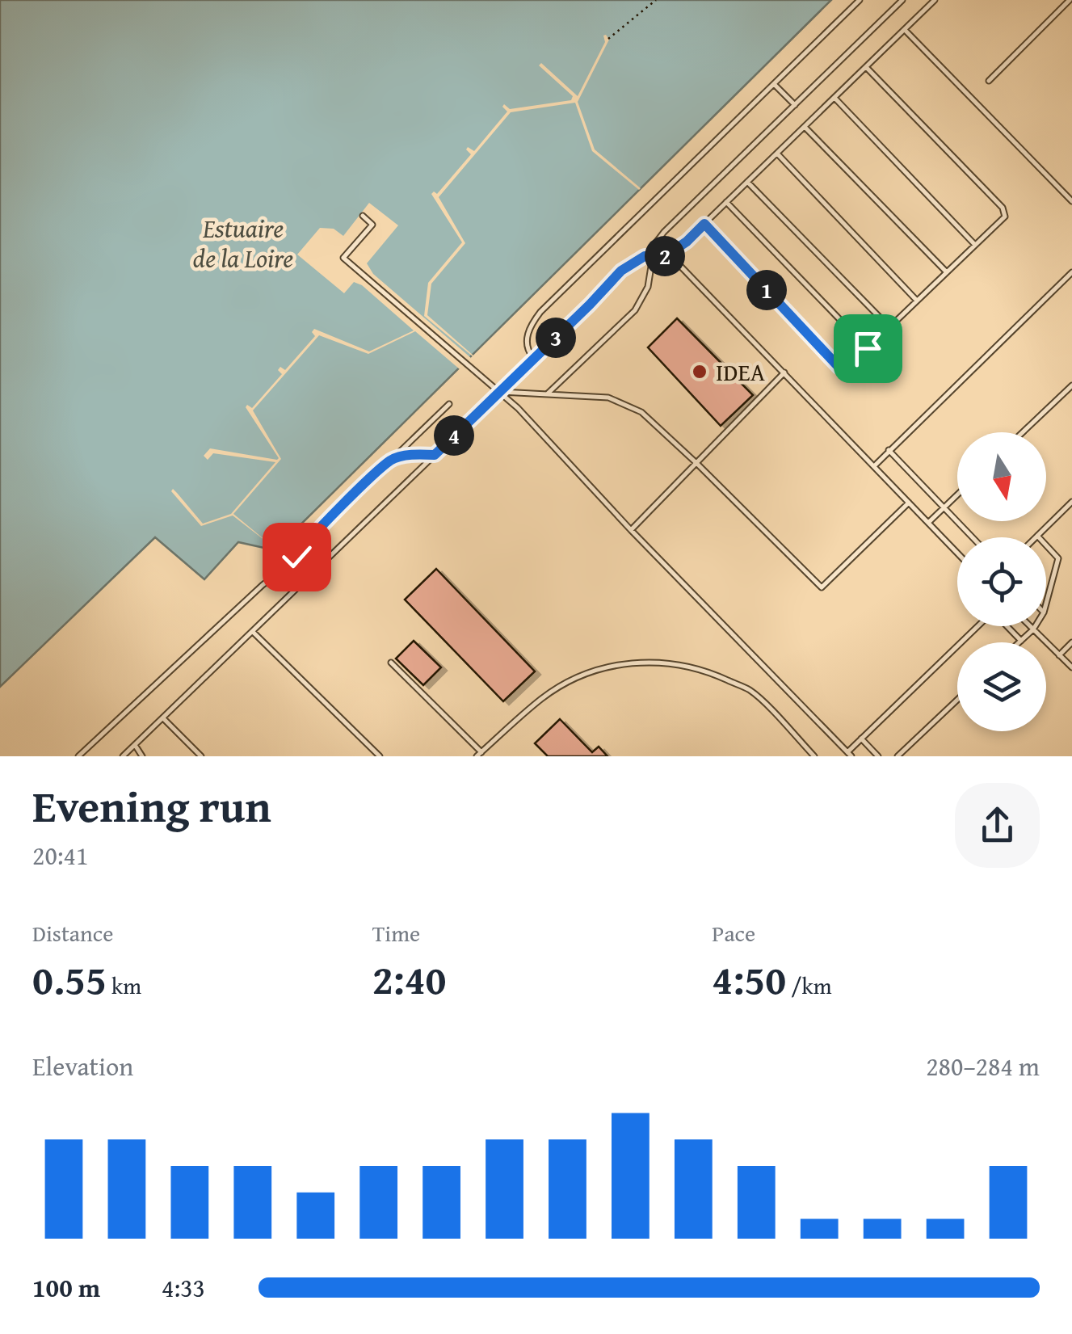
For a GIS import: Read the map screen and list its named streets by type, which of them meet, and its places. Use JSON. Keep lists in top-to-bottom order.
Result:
{
  "water": ["Estuaire de la Loire"],
  "places": ["IDEA"],
  "north": "bottom",
  "page": {
    "pins": [
      "2",
      "1",
      "3",
      "4"
    ],
    "heading": ["Evening run", "20:41"],
    "stats": [
      ["Distance", "0.55 km"],
      ["Time", "2:40"],
      ["Pace", "4:50 /km"]
    ],
    "chart": ["Elevation", "280–284 m"],
    "list": [
      {
        "name": "100 m",
        "note": "4:33"
      }
    ]
  }
}
